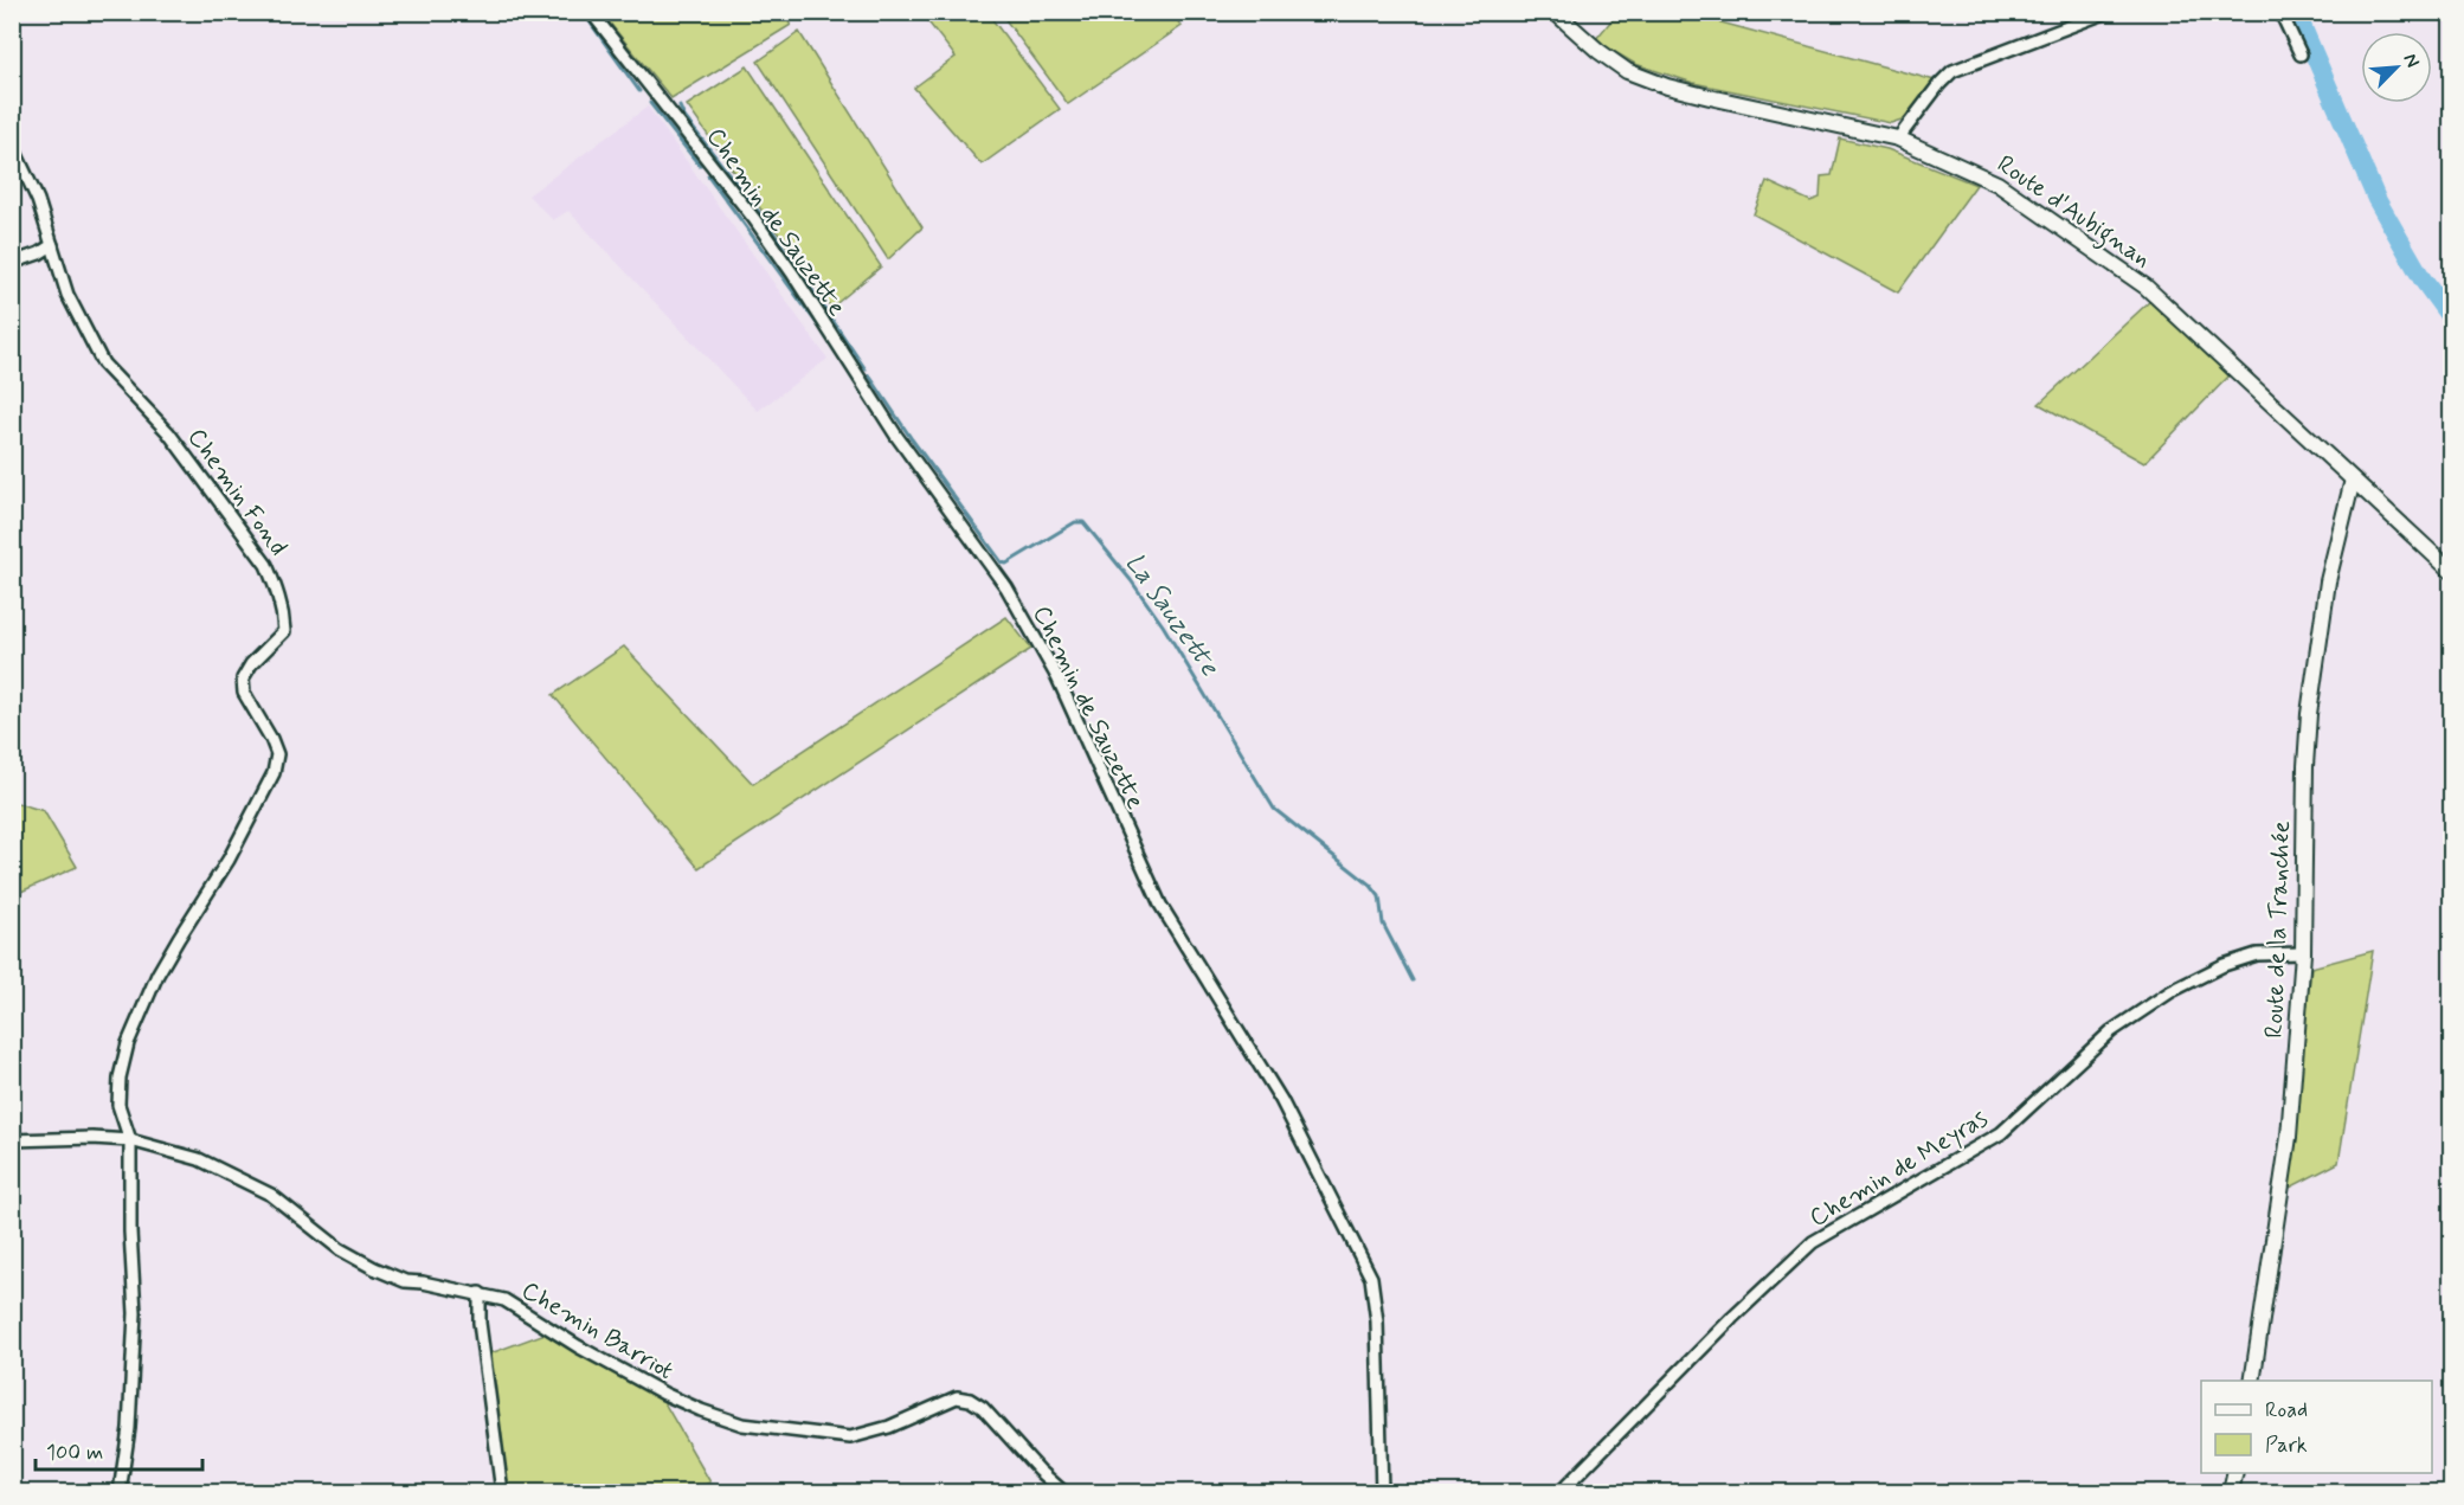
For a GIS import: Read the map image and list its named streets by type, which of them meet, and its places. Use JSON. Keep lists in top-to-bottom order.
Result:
{
  "streets": {
    "street": [
      "Route d'Aubignan",
      "Chemin de Sauzette",
      "Chemin Fond",
      "Route de la Tranchée",
      "Chemin de Meyras",
      "Chemin Barriot"
    ]
  },
  "crossings": [
    ["Route d'Aubignan", "Route de la Tranchée"],
    ["Chemin Fond", "Chemin Barriot"],
    ["Route de la Tranchée", "Chemin de Meyras"]
  ],
  "water": ["La Sauzette"],
  "legend": ["Road", "Park"],
  "scale_bar": "100 m",
  "north": "top right"
}
